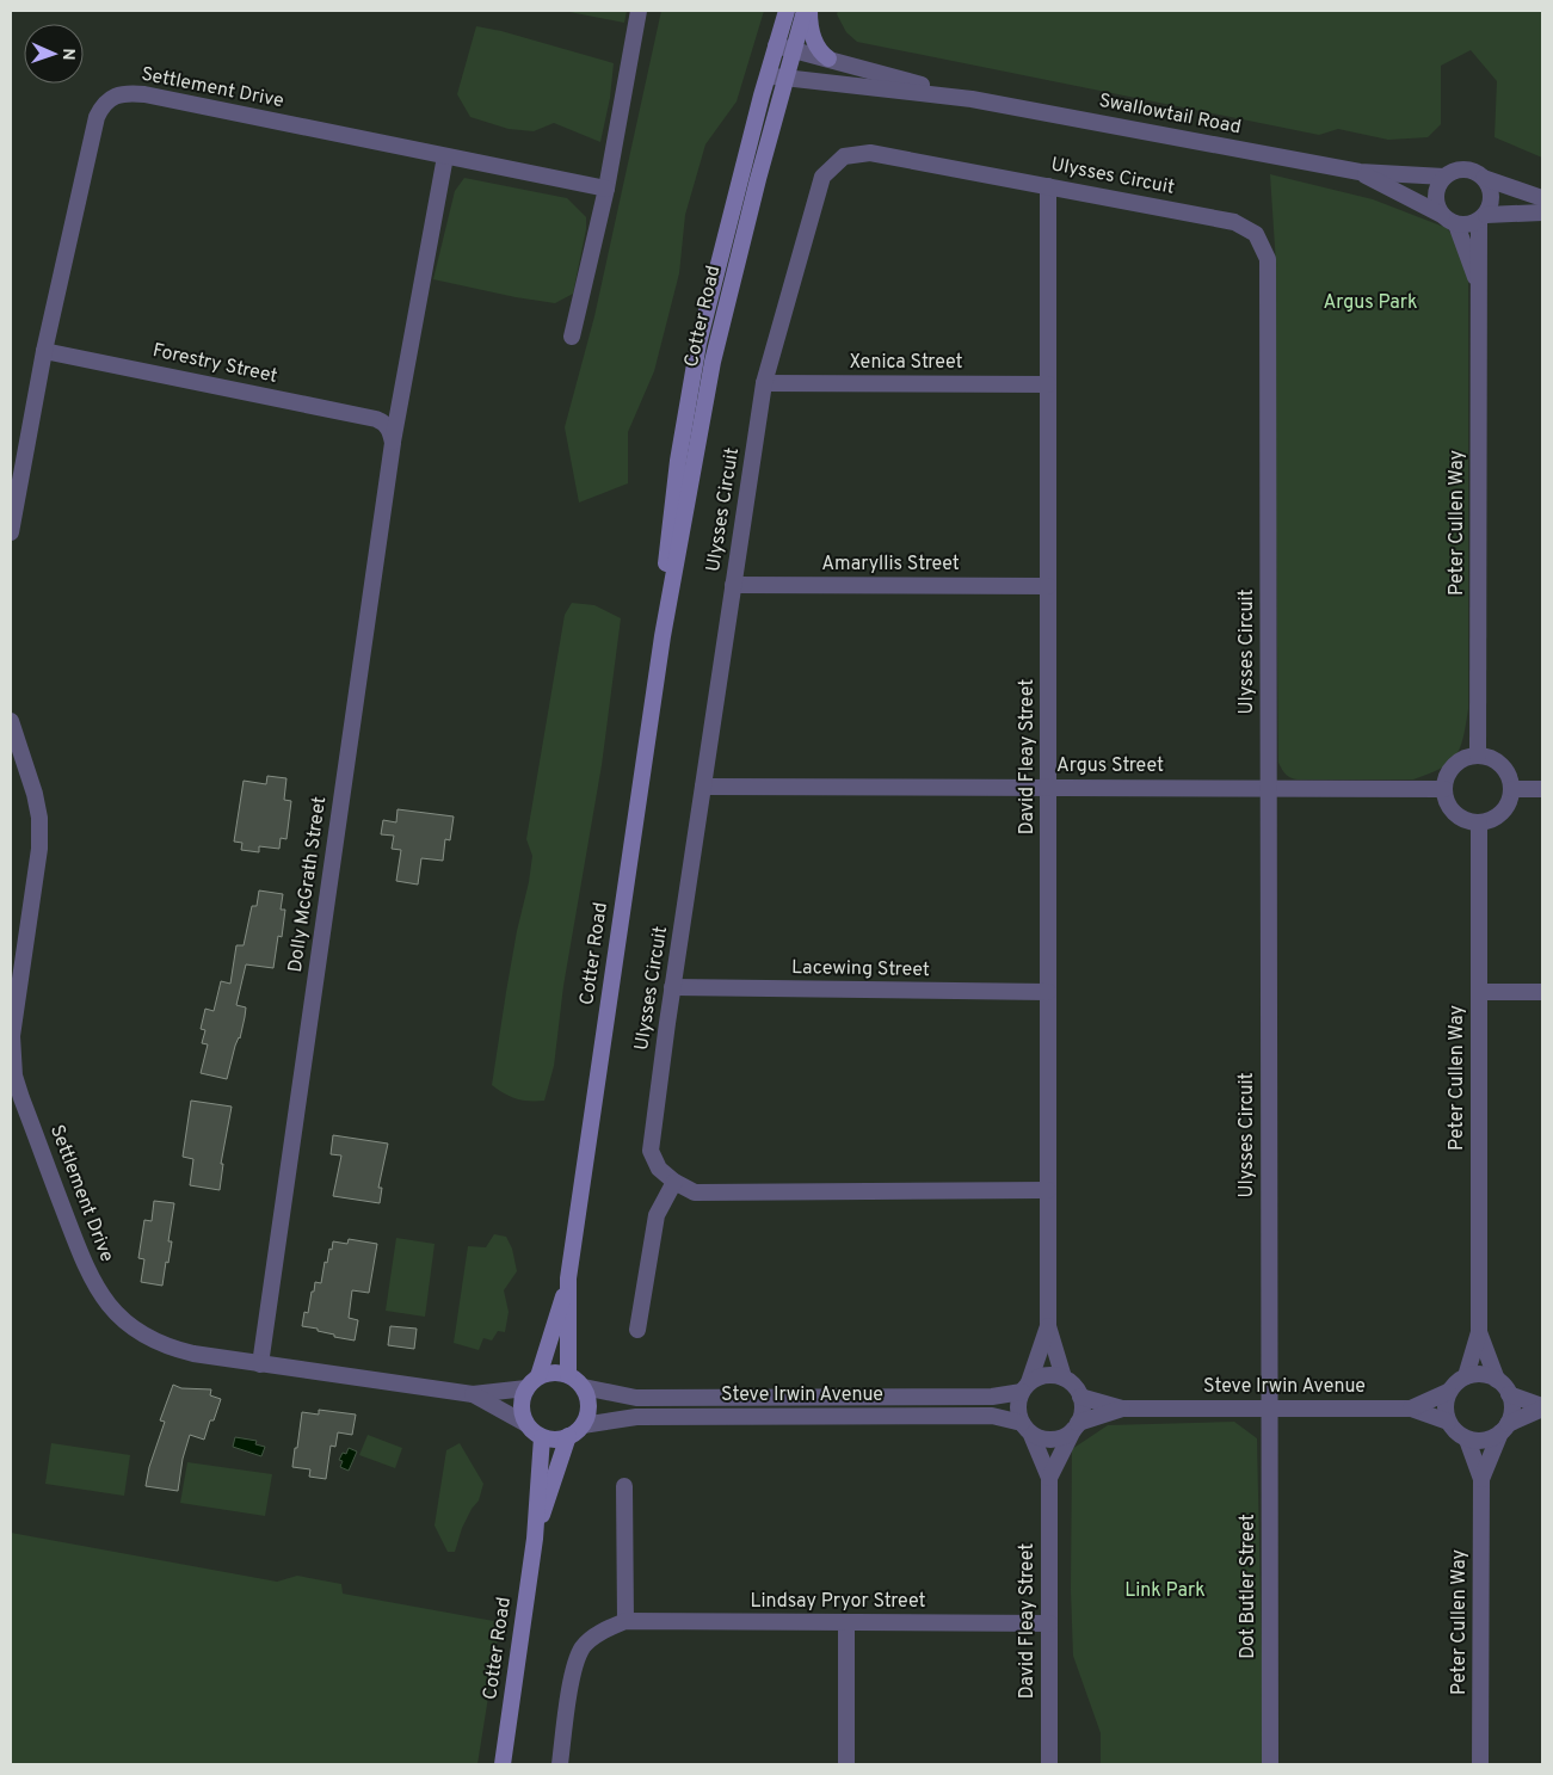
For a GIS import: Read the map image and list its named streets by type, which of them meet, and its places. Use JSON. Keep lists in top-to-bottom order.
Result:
{
  "streets": {
    "main road": ["Cotter Road"],
    "street": [
      "Settlement Drive",
      "Swallowtail Road",
      "Ulysses Circuit",
      "Xenica Street",
      "Forestry Street",
      "Peter Cullen Way",
      "Amaryllis Street",
      "David Fleay Street",
      "Argus Street",
      "Dolly McGrath Street",
      "Lacewing Street",
      "Steve Irwin Avenue",
      "Dot Butler Street",
      "Lindsay Pryor Street"
    ]
  },
  "crossings": [
    ["Settlement Drive", "Cotter Road"],
    ["Settlement Drive", "Forestry Street"],
    ["Settlement Drive", "Dolly McGrath Street"],
    ["Settlement Drive", "Steve Irwin Avenue"],
    ["Swallowtail Road", "Cotter Road"],
    ["Swallowtail Road", "Peter Cullen Way"],
    ["Ulysses Circuit", "Xenica Street"],
    ["Ulysses Circuit", "Amaryllis Street"],
    ["Ulysses Circuit", "David Fleay Street"],
    ["Ulysses Circuit", "Argus Street"],
    ["Ulysses Circuit", "Lacewing Street"],
    ["Ulysses Circuit", "Steve Irwin Avenue"],
    ["Ulysses Circuit", "Dot Butler Street"],
    ["Cotter Road", "Steve Irwin Avenue"],
    ["Xenica Street", "David Fleay Street"],
    ["Forestry Street", "Dolly McGrath Street"],
    ["Peter Cullen Way", "Argus Street"],
    ["Peter Cullen Way", "Steve Irwin Avenue"],
    ["Amaryllis Street", "David Fleay Street"],
    ["David Fleay Street", "Argus Street"],
    ["David Fleay Street", "Lacewing Street"],
    ["David Fleay Street", "Steve Irwin Avenue"],
    ["David Fleay Street", "Lindsay Pryor Street"],
    ["Steve Irwin Avenue", "Dot Butler Street"]
  ],
  "parks": ["Argus Park", "Link Park"],
  "north": "right"
}
